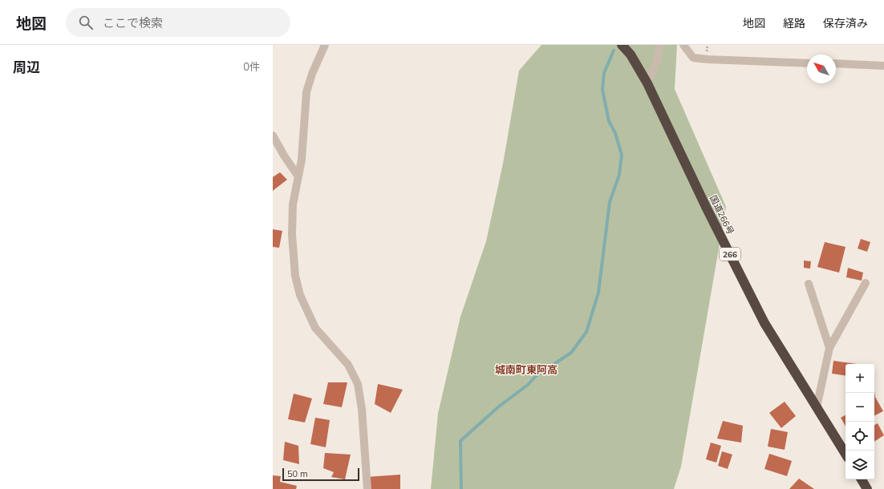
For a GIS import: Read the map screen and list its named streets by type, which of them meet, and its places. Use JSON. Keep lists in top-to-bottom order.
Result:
{
  "streets": {
    "highway": ["国道266号", "266"]
  },
  "districts": ["城南町東阿高"],
  "scale_bar": "50 m",
  "north": "top left",
  "page": {
    "header": "地図",
    "search": "ここで検索",
    "nav": ["地図", "経路", "保存済み"],
    "heading": ["周辺", "0件"],
    "map_buttons": ["+", "−"],
    "scale": "50 m"
  }
}
